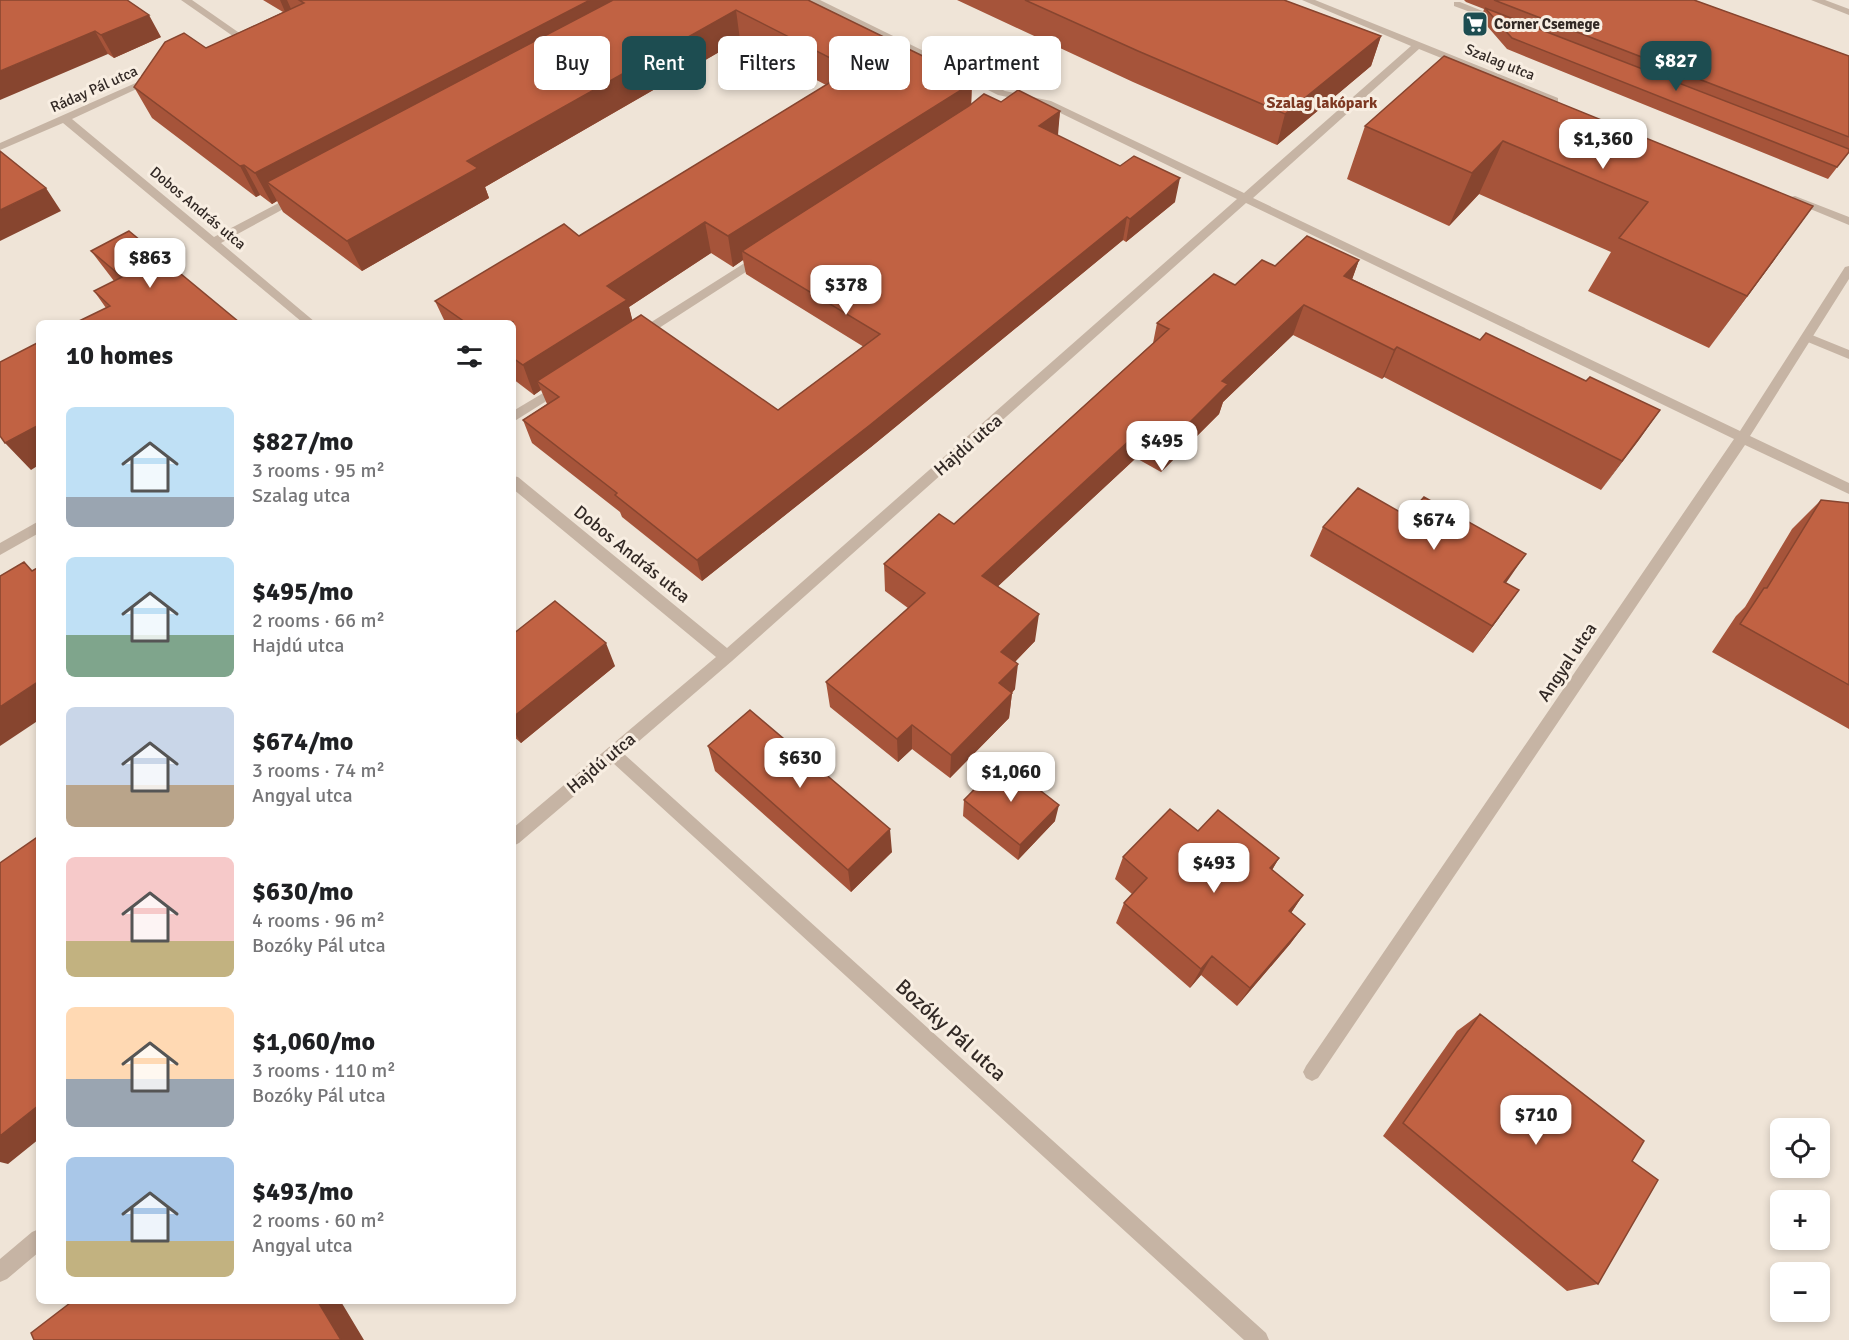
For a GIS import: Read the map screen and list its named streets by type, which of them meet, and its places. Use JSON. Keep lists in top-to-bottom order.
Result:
{
  "streets": {
    "street": [
      "Szalag utca",
      "Ráday Pál utca",
      "Dobos András utca",
      "Hajdú utca",
      "Angyal utca",
      "Bozóky Pál utca"
    ]
  },
  "crossings": [
    ["Szalag utca", "Hajdú utca"],
    ["Ráday Pál utca", "Dobos András utca"],
    ["Dobos András utca", "Hajdú utca"],
    ["Hajdú utca", "Bozóky Pál utca"]
  ],
  "districts": ["Szalag lakópark"],
  "places": {
    "supermarket": ["Corner Csemege"]
  },
  "page": {
    "chip": [
      "Buy",
      "Rent",
      "Filters",
      "New",
      "Apartment"
    ],
    "price": [
      "$827",
      "$1,360",
      "$863",
      "$378",
      "$495",
      "$674",
      "$630",
      "$1,060",
      "$493",
      "$710"
    ],
    "heading": "10 homes",
    "list": [
      {
        "name": "$827/mo",
        "note": "3 rooms · 95 m² · Szalag utca"
      },
      {
        "name": "$495/mo",
        "note": "2 rooms · 66 m² · Hajdú utca"
      },
      {
        "name": "$674/mo",
        "note": "3 rooms · 74 m² · Angyal utca"
      },
      {
        "name": "$630/mo",
        "note": "4 rooms · 96 m² · Bozóky Pál utca"
      },
      {
        "name": "$1,060/mo",
        "note": "3 rooms · 110 m² · Bozóky Pál utca"
      },
      {
        "name": "$493/mo",
        "note": "2 rooms · 60 m² · Angyal utca"
      }
    ],
    "map_buttons": ["+", "−"]
  }
}
